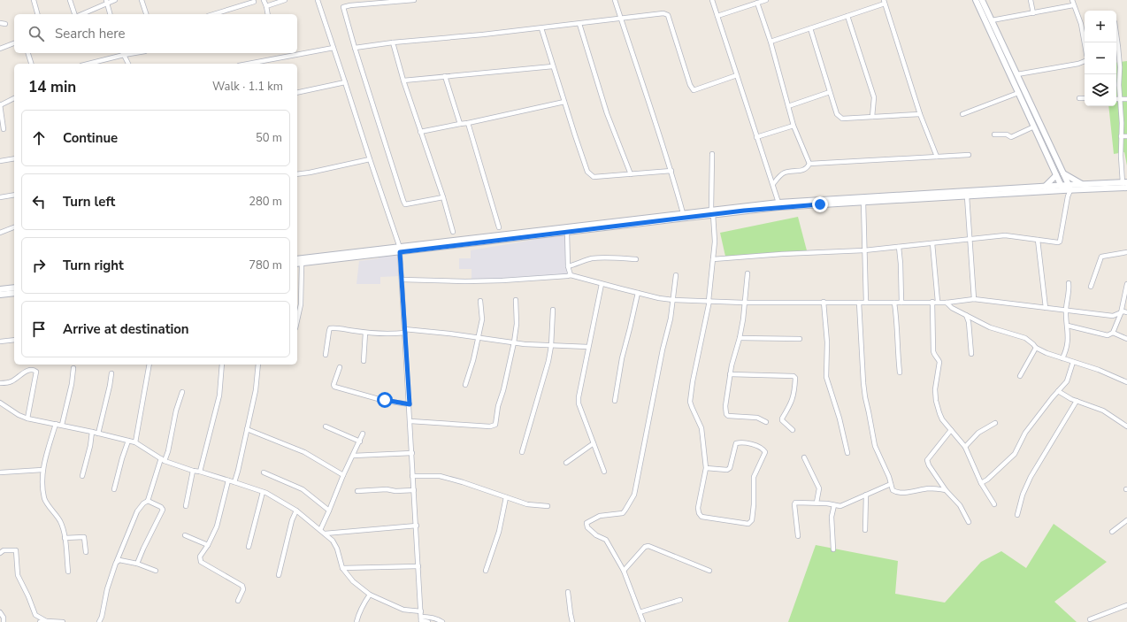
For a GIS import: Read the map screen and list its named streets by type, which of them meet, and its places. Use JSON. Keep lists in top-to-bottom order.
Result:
{
  "page": {
    "map_buttons": ["+", "−"],
    "search": "Search here",
    "heading": ["14 min", "Walk · 1.1 km"],
    "list": [
      ["Continue", "50 m"],
      ["Turn left", "280 m"],
      ["Turn right", "780 m"],
      "Arrive at destination"
    ]
  }
}
